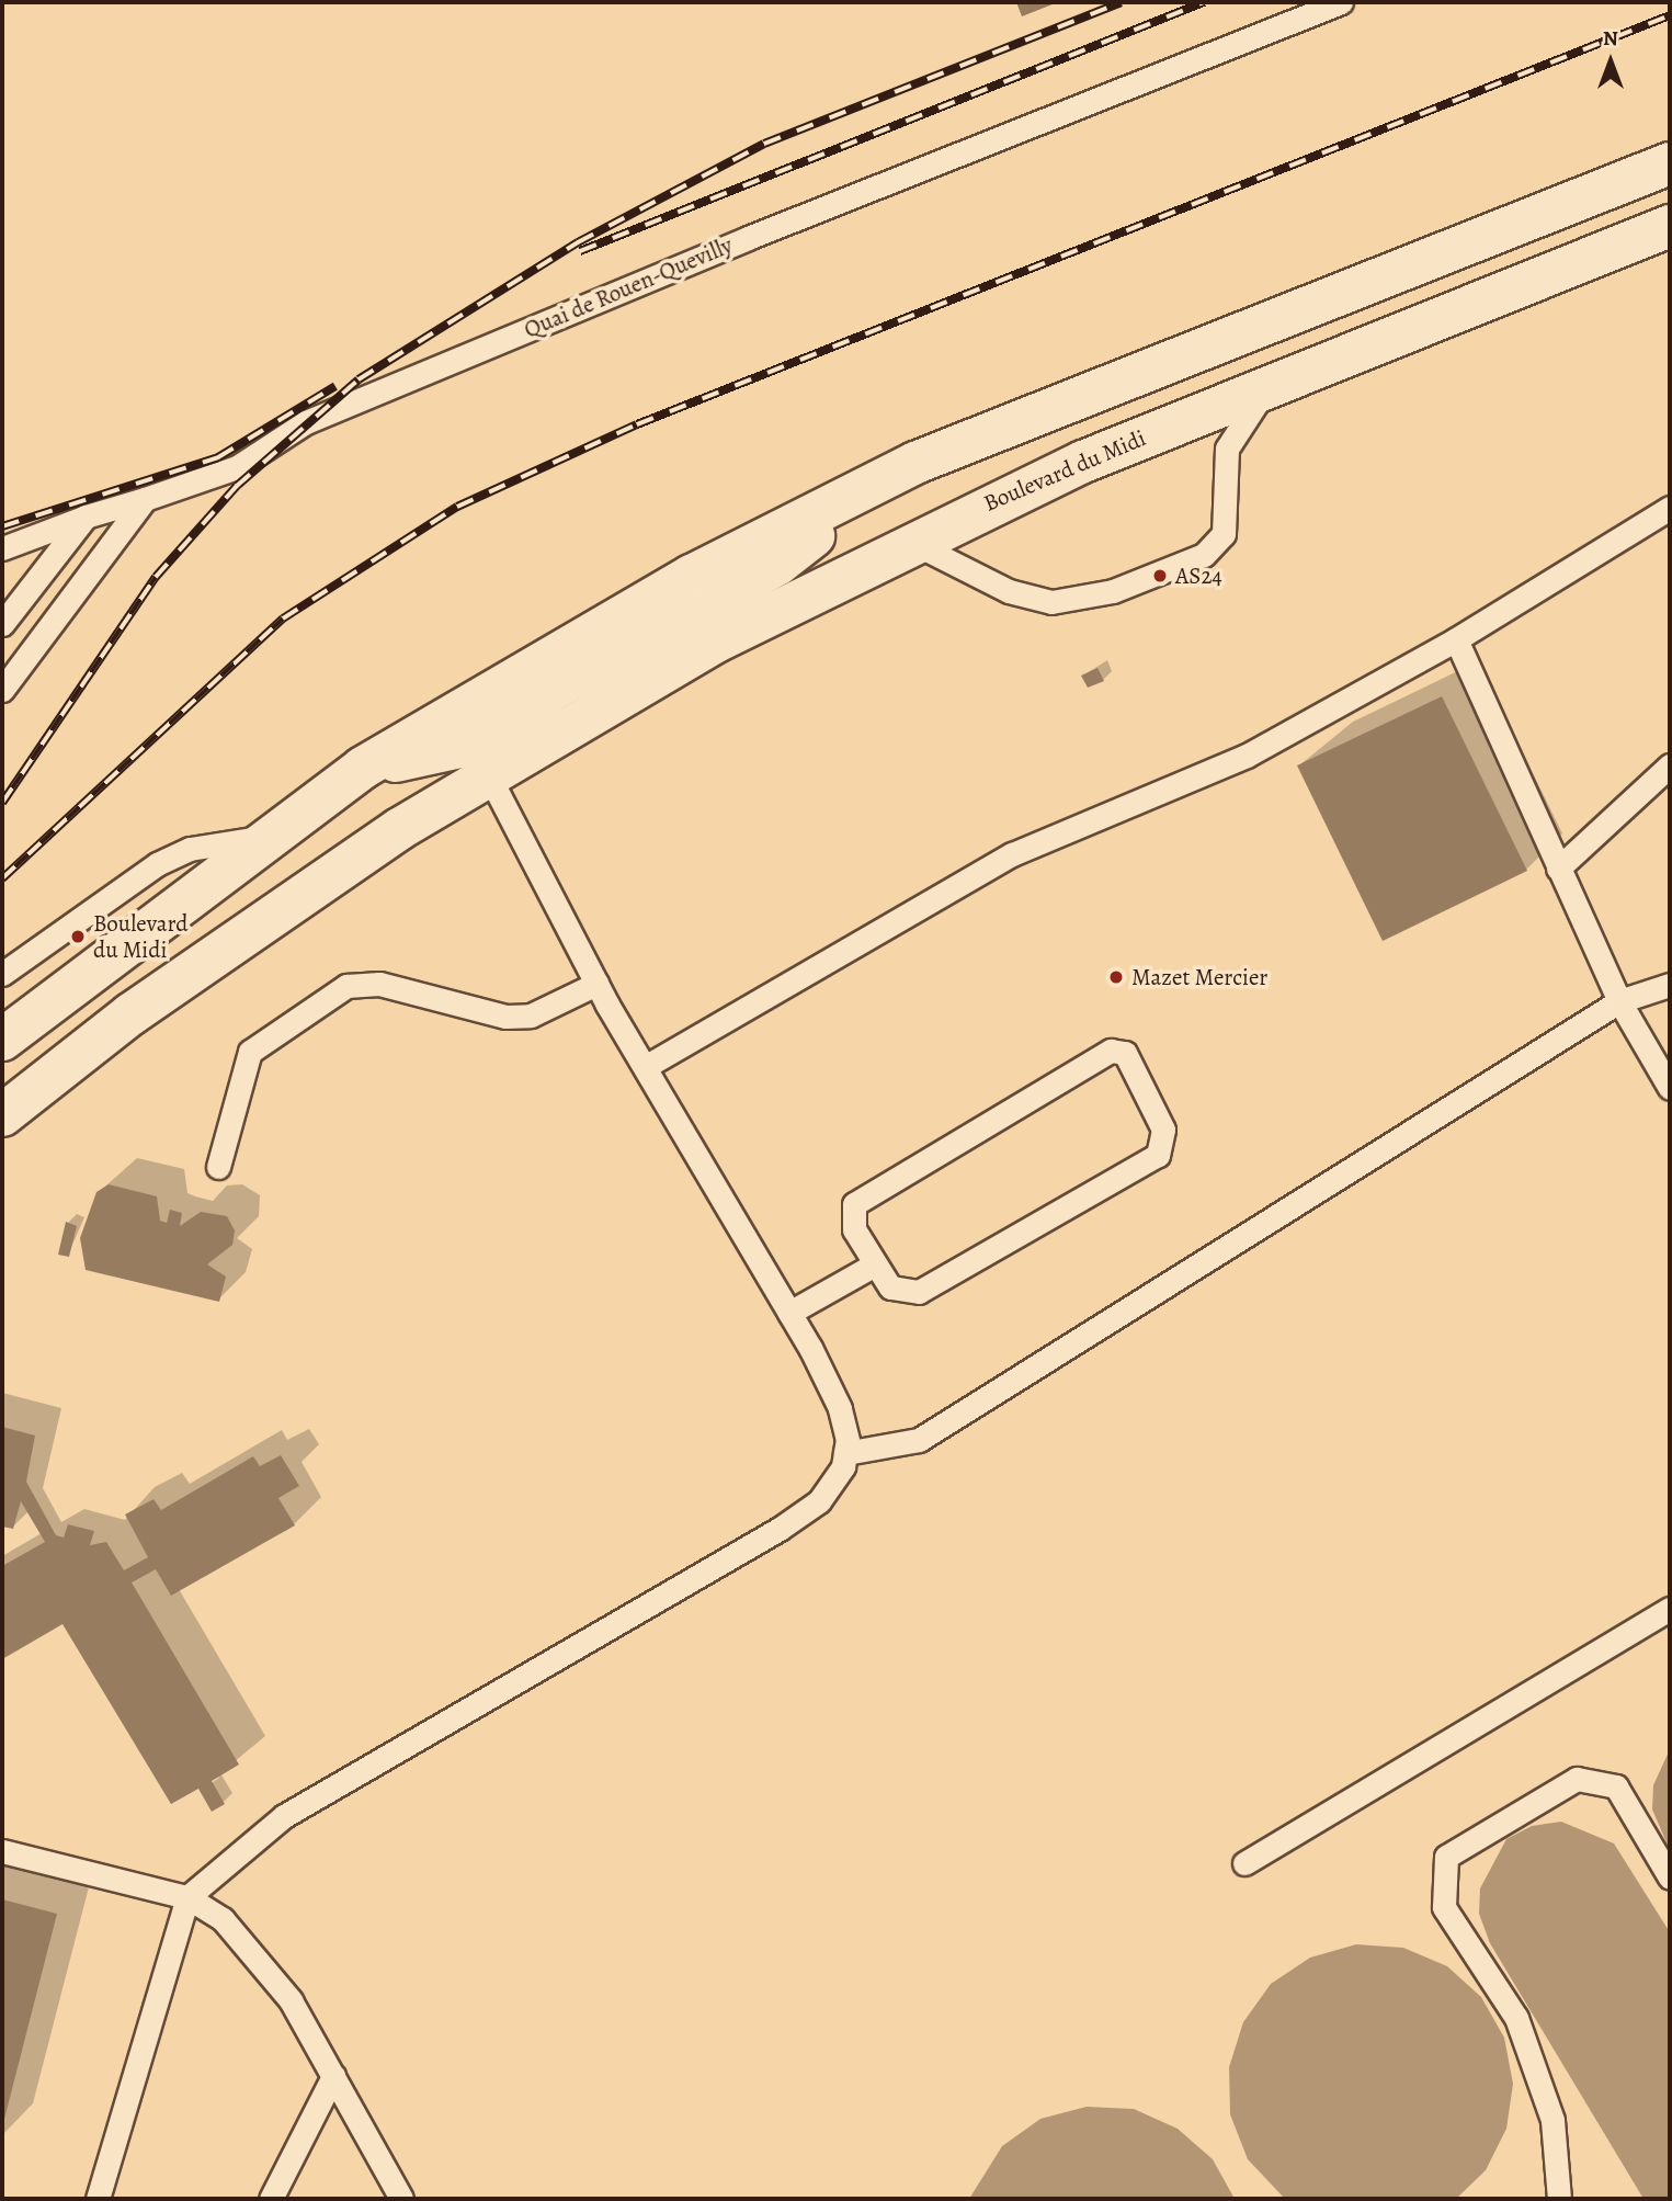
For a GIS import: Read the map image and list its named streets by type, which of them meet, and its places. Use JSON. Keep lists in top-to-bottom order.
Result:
{
  "streets": {
    "main road": ["Boulevard du Midi"],
    "lane": ["Quai de Rouen-Quevilly"]
  },
  "places": ["AS24", "Boulevard du Midi", "Mazet Mercier"],
  "north": "top"
}
